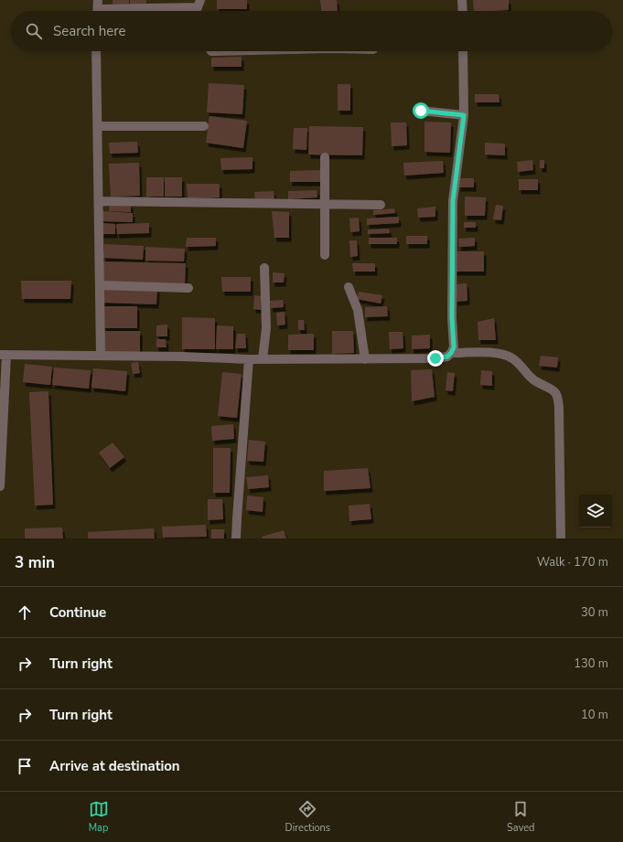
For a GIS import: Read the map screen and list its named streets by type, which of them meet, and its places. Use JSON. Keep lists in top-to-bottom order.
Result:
{
  "page": {
    "search": "Search here",
    "heading": ["3 min", "Walk · 170 m"],
    "list": [
      ["Continue", "30 m"],
      ["Turn right", "130 m"],
      ["Turn right", "10 m"],
      "Arrive at destination"
    ],
    "nav": ["Map", "Directions", "Saved"]
  }
}
